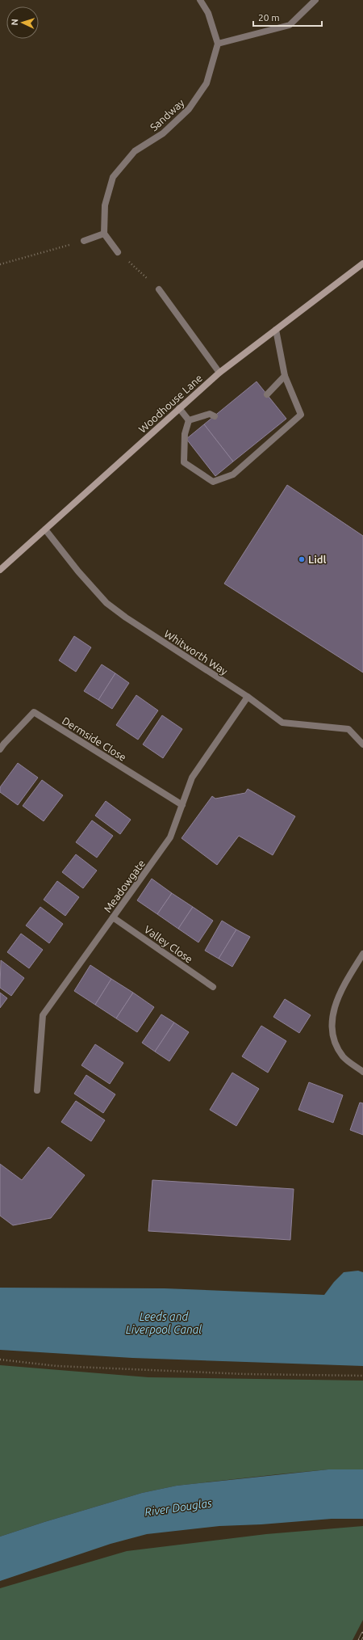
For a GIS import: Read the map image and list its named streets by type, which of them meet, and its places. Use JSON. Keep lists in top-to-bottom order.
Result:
{
  "streets": {
    "main road": ["Woodhouse Lane"],
    "street": [
      "Sandway",
      "Whitworth Way",
      "Dermside Close",
      "Meadowgate",
      "Valley Close"
    ]
  },
  "crossings": [
    ["Woodhouse Lane", "Whitworth Way"],
    ["Whitworth Way", "Meadowgate"],
    ["Dermside Close", "Meadowgate"],
    ["Meadowgate", "Valley Close"]
  ],
  "water": ["Leeds and Liverpool Canal", "River Douglas"],
  "places": ["Lidl"],
  "scale_bar": "20 m",
  "north": "left"
}
